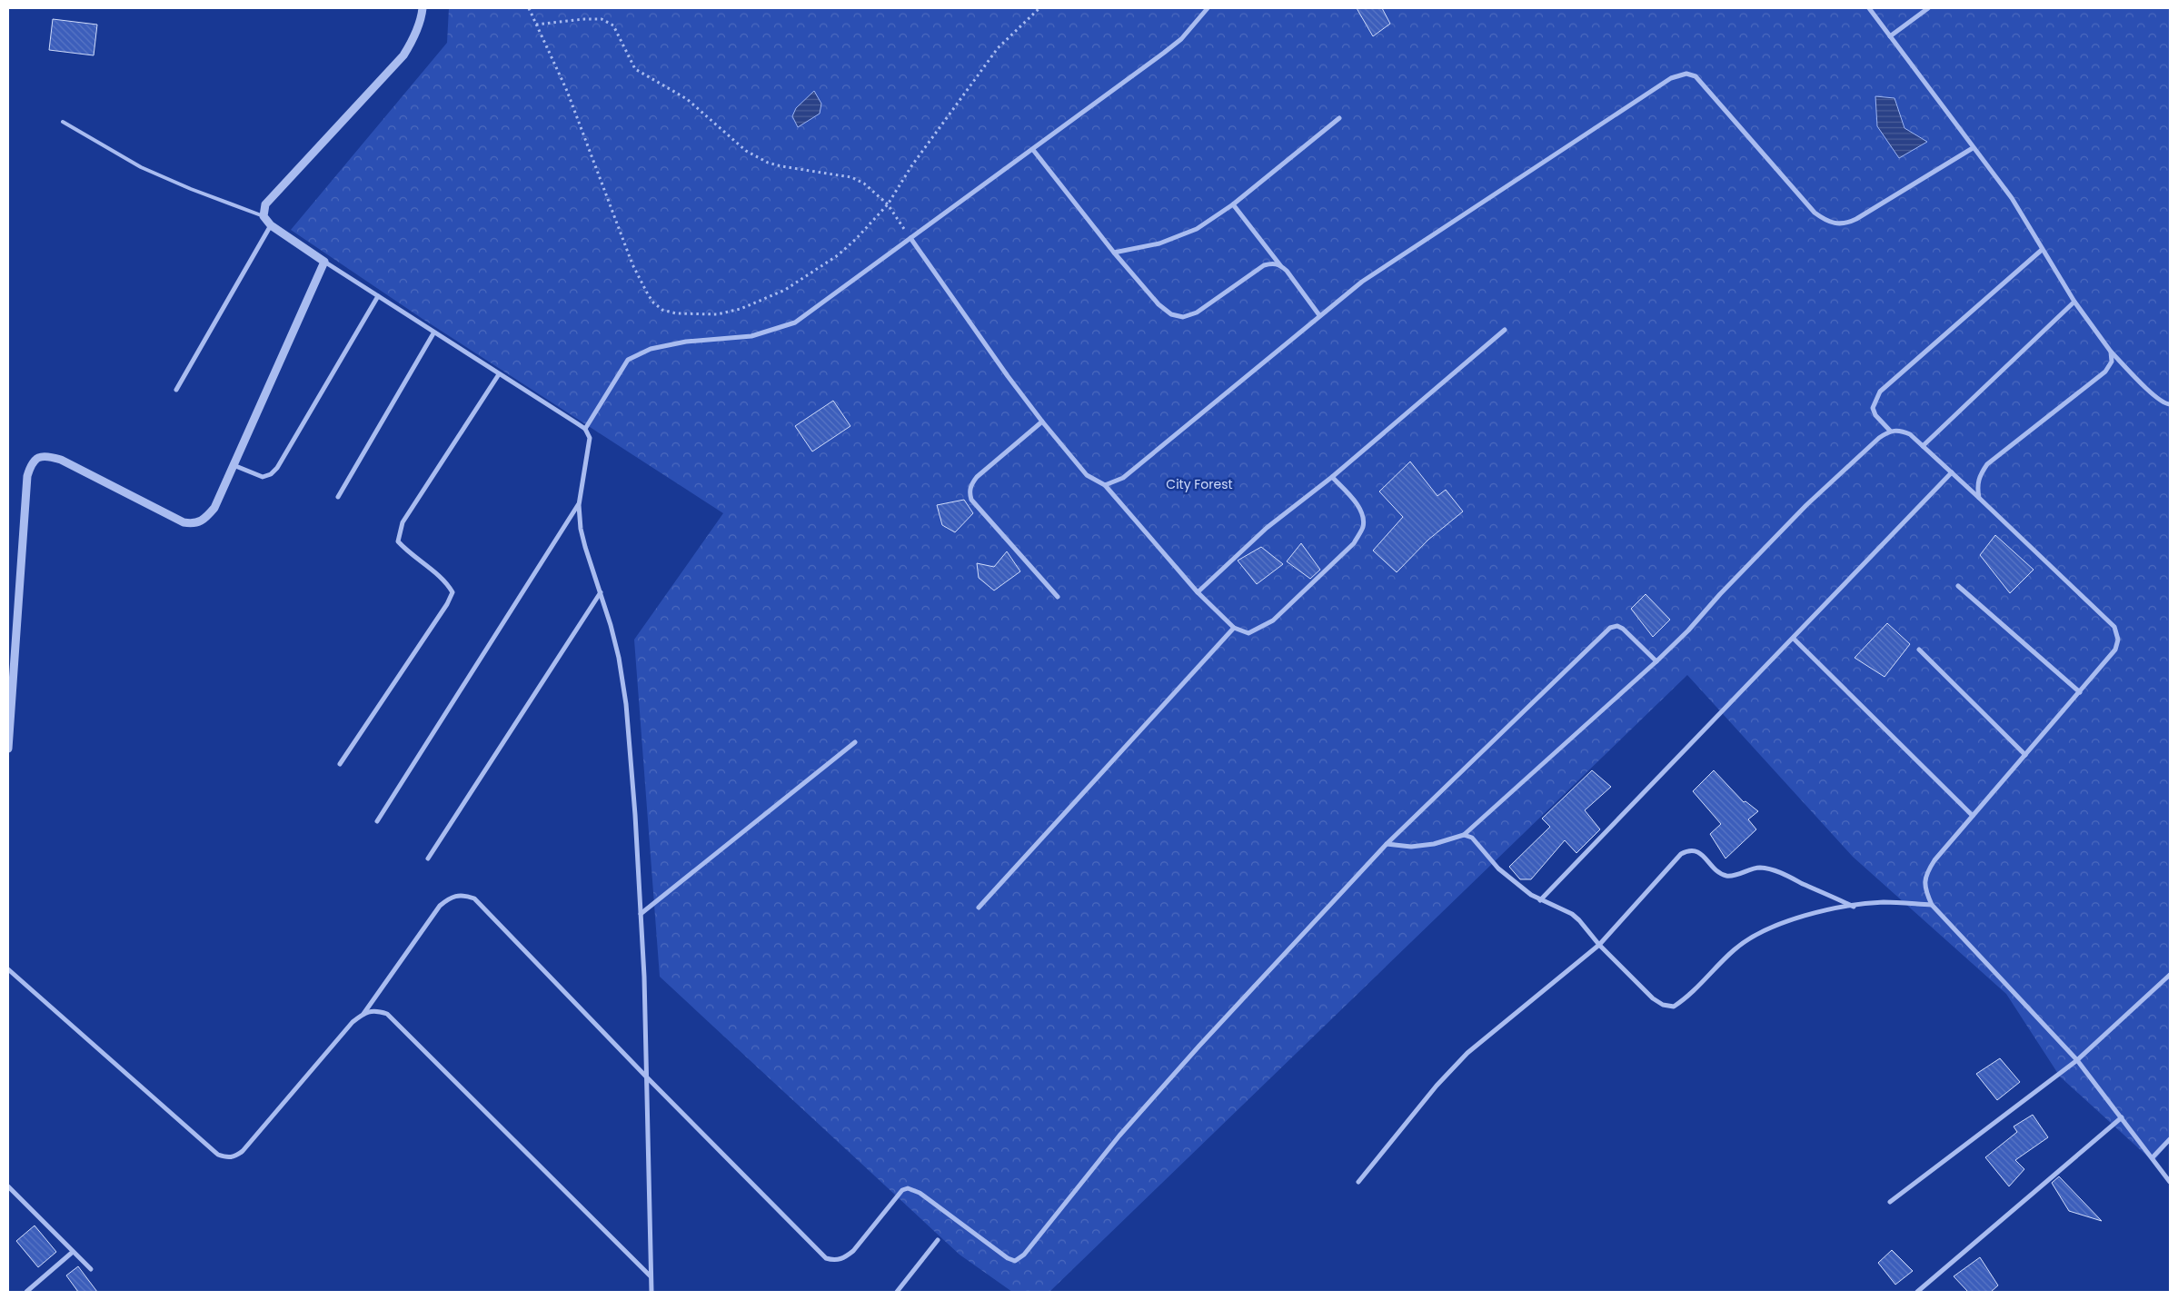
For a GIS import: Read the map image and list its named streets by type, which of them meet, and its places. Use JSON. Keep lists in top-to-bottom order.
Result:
{
  "parks": ["City Forest"]
}
